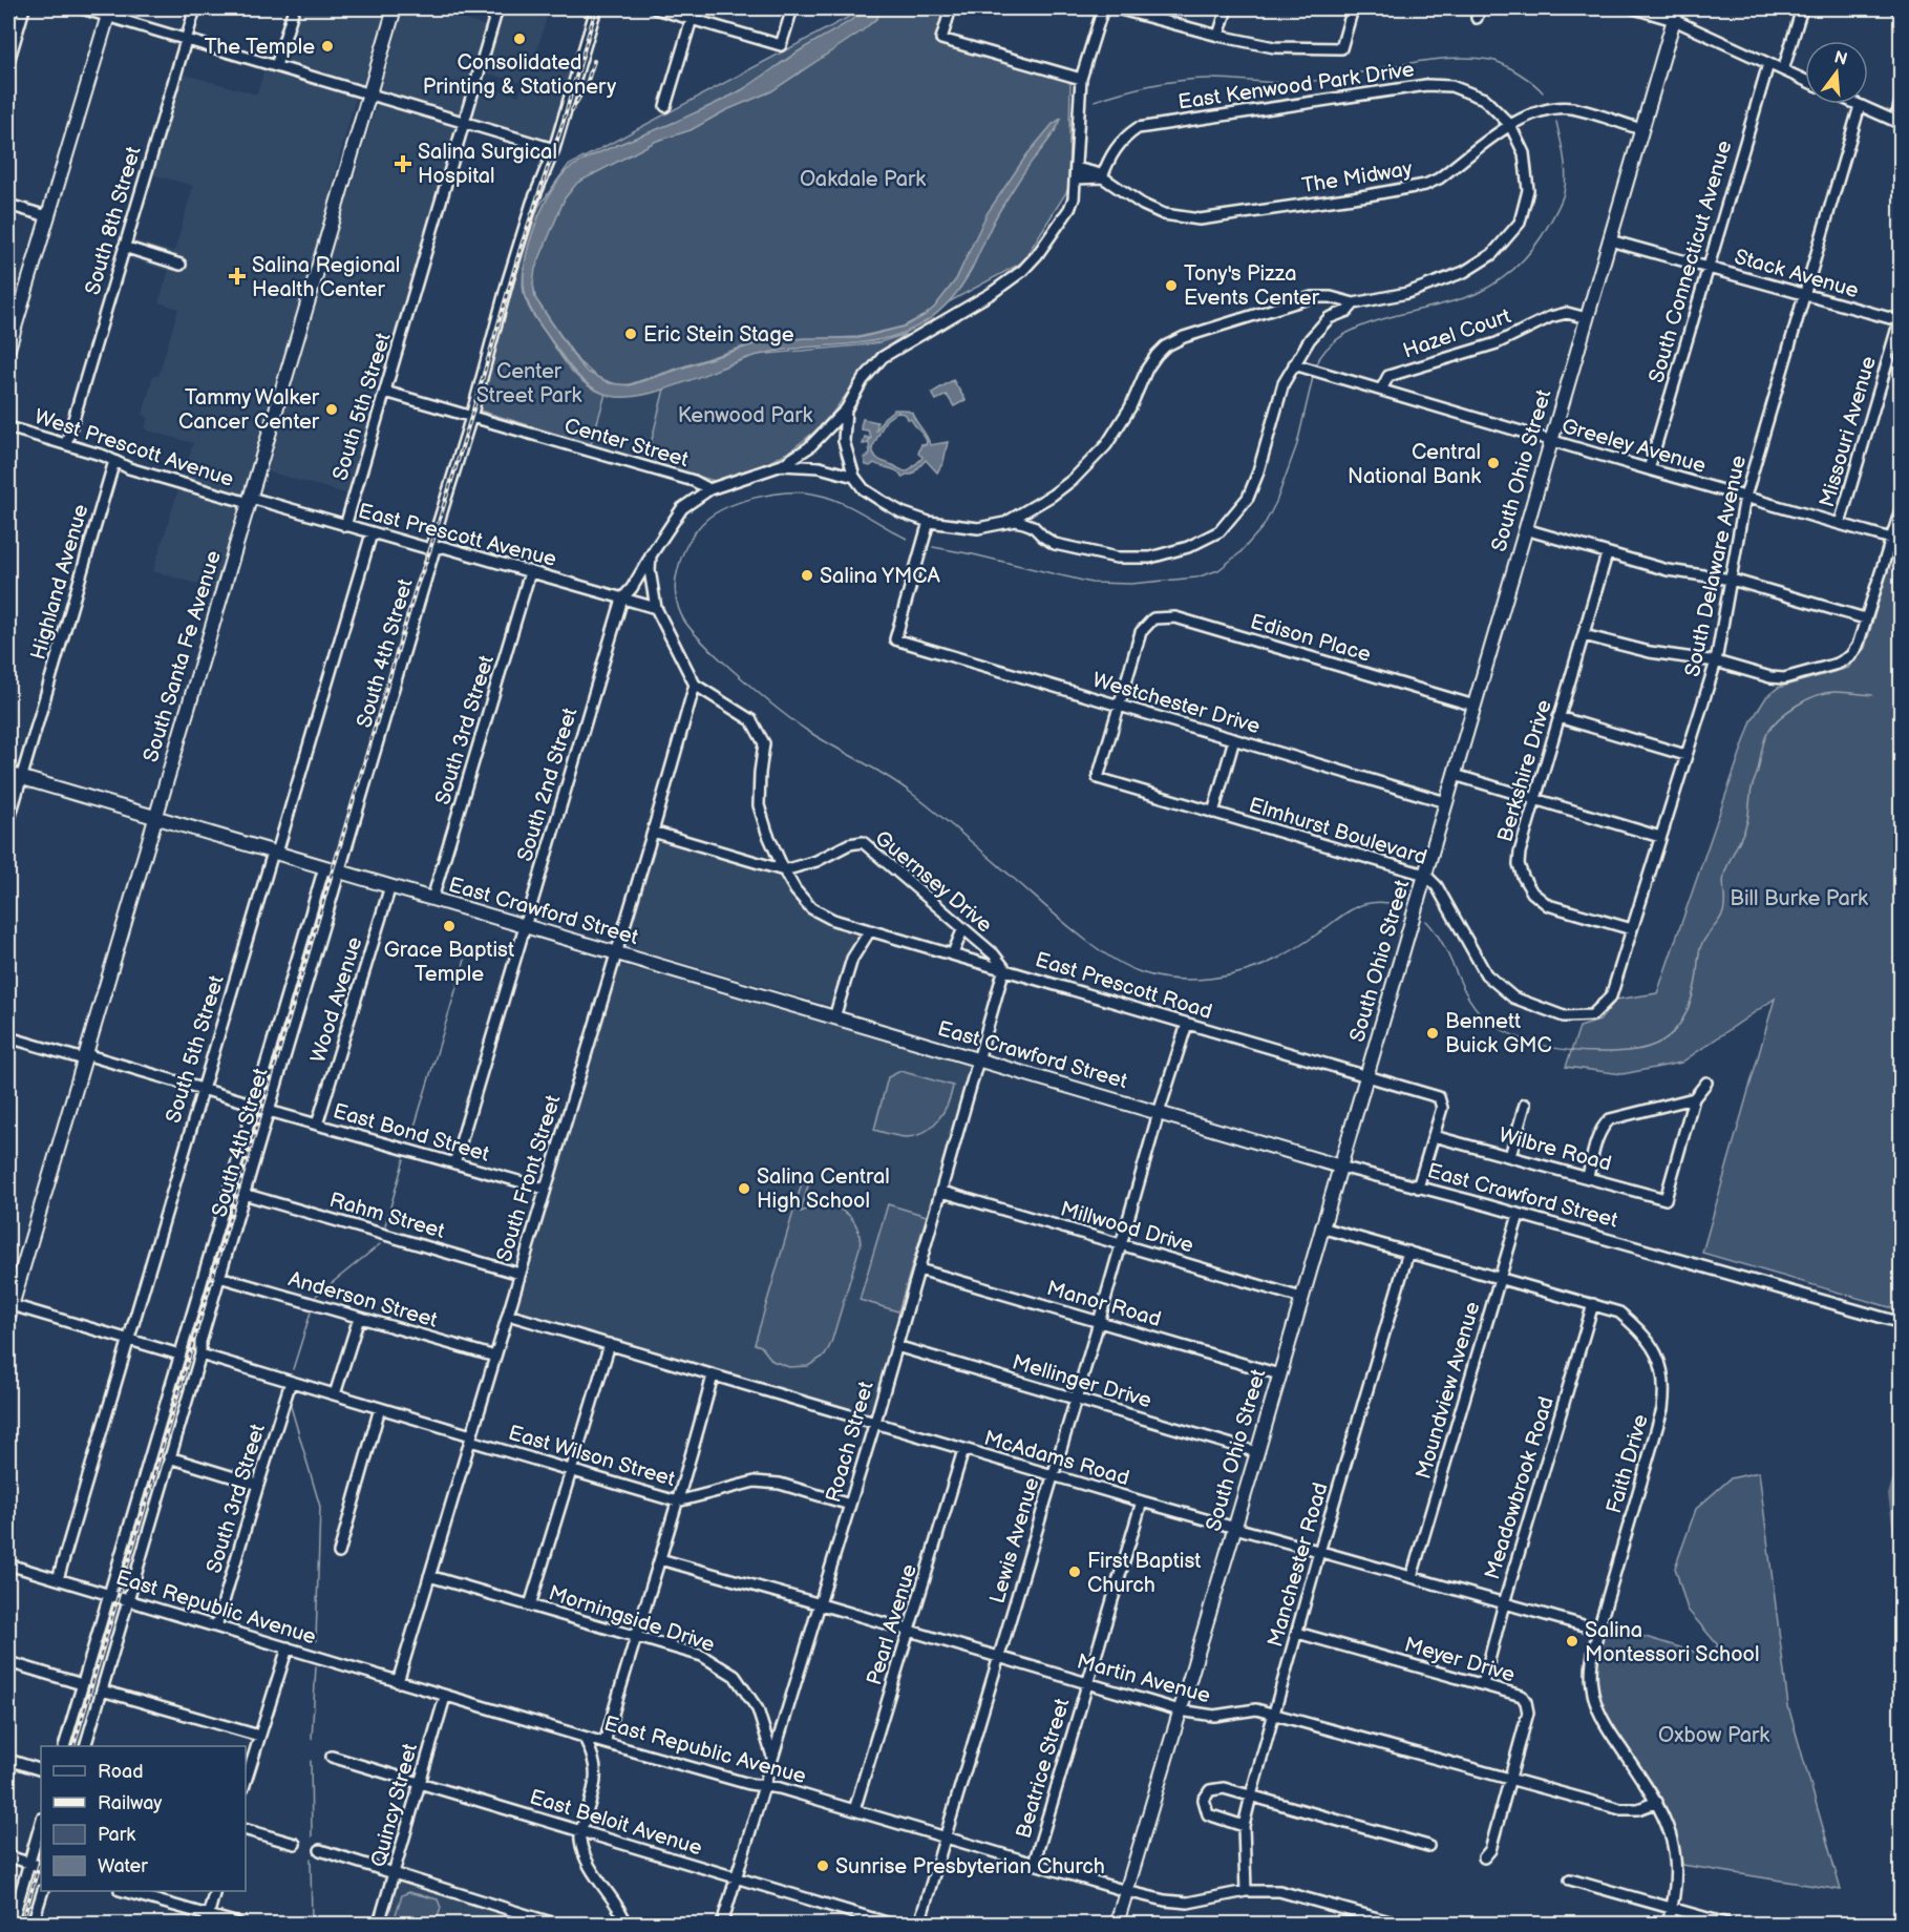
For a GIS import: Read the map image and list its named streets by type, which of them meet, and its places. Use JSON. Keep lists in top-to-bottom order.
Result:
{
  "streets": {
    "main road": ["South Ohio Street", "South Santa Fe Avenue", "East Crawford Street"],
    "street": [
      "East Kenwood Park Drive",
      "The Midway",
      "South 8th Street",
      "South Connecticut Avenue",
      "Stack Avenue",
      "Hazel Court",
      "South 5th Street",
      "Missouri Avenue",
      "Center Street",
      "Greeley Avenue",
      "West Prescott Avenue",
      "East Prescott Avenue",
      "South Delaware Avenue",
      "Highland Avenue",
      "Edison Place",
      "South 4th Street",
      "Westchester Drive",
      "South 3rd Street",
      "Berkshire Drive",
      "South 2nd Street",
      "Elmhurst Boulevard",
      "Guernsey Drive",
      "East Prescott Road",
      "Wood Avenue",
      "East Bond Street",
      "Wilbre Road",
      "South Front Street",
      "Rahm Street",
      "Millwood Drive",
      "Anderson Street",
      "Manor Road",
      "Mellinger Drive",
      "Moundview Avenue",
      "Roach Street",
      "East Wilson Street",
      "McAdams Road",
      "Faith Drive",
      "Meadowbrook Road",
      "Lewis Avenue",
      "Manchester Road",
      "East Republic Avenue",
      "Morningside Drive",
      "Pearl Avenue",
      "Meyer Drive",
      "Martin Avenue",
      "Beatrice Street",
      "Quincy Street",
      "East Beloit Avenue"
    ]
  },
  "crossings": [
    ["East Kenwood Park Drive", "The Midway"],
    ["The Midway", "South Ohio Street"],
    ["South 8th Street", "West Prescott Avenue"],
    ["South Connecticut Avenue", "Stack Avenue"],
    ["South Connecticut Avenue", "Greeley Avenue"],
    ["Stack Avenue", "Missouri Avenue"],
    ["Stack Avenue", "South Ohio Street"],
    ["Stack Avenue", "South Delaware Avenue"],
    ["Hazel Court", "Greeley Avenue"],
    ["Hazel Court", "South Ohio Street"],
    ["South 5th Street", "Center Street"],
    ["South 5th Street", "East Prescott Avenue"],
    ["South 5th Street", "East Crawford Street"],
    ["South 5th Street", "East Republic Avenue"],
    ["Missouri Avenue", "Greeley Avenue"],
    ["Center Street", "South 4th Street"],
    ["Center Street", "South 2nd Street"],
    ["Greeley Avenue", "South Ohio Street"],
    ["Greeley Avenue", "South Delaware Avenue"],
    ["West Prescott Avenue", "East Prescott Avenue"],
    ["West Prescott Avenue", "Highland Avenue"],
    ["West Prescott Avenue", "South Santa Fe Avenue"],
    ["South Ohio Street", "Edison Place"],
    ["South Ohio Street", "Westchester Drive"],
    ["South Ohio Street", "Elmhurst Boulevard"],
    ["South Ohio Street", "East Crawford Street"],
    ["South Ohio Street", "East Prescott Road"],
    ["South Ohio Street", "Millwood Drive"],
    ["South Ohio Street", "Manor Road"],
    ["South Ohio Street", "Mellinger Drive"],
    ["South Ohio Street", "McAdams Road"],
    ["South Ohio Street", "Faith Drive"],
    ["South Ohio Street", "East Republic Avenue"],
    ["South Ohio Street", "Martin Avenue"],
    ["East Prescott Avenue", "South 4th Street"],
    ["East Prescott Avenue", "South Santa Fe Avenue"],
    ["East Prescott Avenue", "South 3rd Street"],
    ["East Prescott Avenue", "South 2nd Street"],
    ["South Delaware Avenue", "Berkshire Drive"],
    ["South Delaware Avenue", "Elmhurst Boulevard"],
    ["Highland Avenue", "East Crawford Street"],
    ["Edison Place", "Westchester Drive"],
    ["Edison Place", "Elmhurst Boulevard"],
    ["South 4th Street", "East Crawford Street"],
    ["South 4th Street", "East Bond Street"],
    ["South 4th Street", "Rahm Street"],
    ["South 4th Street", "Anderson Street"],
    ["South 4th Street", "East Wilson Street"],
    ["South 4th Street", "East Republic Avenue"],
    ["South Santa Fe Avenue", "East Crawford Street"],
    ["Westchester Drive", "Elmhurst Boulevard"],
    ["South 3rd Street", "East Crawford Street"],
    ["South 3rd Street", "East Wilson Street"],
    ["South 3rd Street", "East Republic Avenue"],
    ["South 2nd Street", "East Crawford Street"],
    ["South 2nd Street", "East Bond Street"],
    ["Guernsey Drive", "East Prescott Road"],
    ["Guernsey Drive", "Roach Street"],
    ["East Crawford Street", "Wood Avenue"],
    ["East Crawford Street", "South Front Street"],
    ["East Crawford Street", "Moundview Avenue"],
    ["East Crawford Street", "Roach Street"],
    ["East Crawford Street", "Lewis Avenue"],
    ["East Prescott Road", "Wilbre Road"],
    ["East Prescott Road", "South Front Street"],
    ["East Prescott Road", "Roach Street"],
    ["East Prescott Road", "Lewis Avenue"],
    ["Wood Avenue", "East Bond Street"],
    ["East Bond Street", "South Front Street"],
    ["South Front Street", "Rahm Street"],
    ["South Front Street", "Anderson Street"],
    ["South Front Street", "East Wilson Street"],
    ["South Front Street", "McAdams Road"],
    ["South Front Street", "East Republic Avenue"],
    ["South Front Street", "Morningside Drive"],
    ["Millwood Drive", "Roach Street"],
    ["Millwood Drive", "Lewis Avenue"],
    ["Manor Road", "Roach Street"],
    ["Manor Road", "Lewis Avenue"],
    ["Mellinger Drive", "Roach Street"],
    ["Mellinger Drive", "Lewis Avenue"],
    ["Moundview Avenue", "McAdams Road"],
    ["Moundview Avenue", "Faith Drive"],
    ["Roach Street", "East Wilson Street"],
    ["Roach Street", "McAdams Road"],
    ["Roach Street", "East Republic Avenue"],
    ["Roach Street", "Morningside Drive"],
    ["Roach Street", "Martin Avenue"],
    ["Roach Street", "East Beloit Avenue"],
    ["McAdams Road", "Faith Drive"],
    ["McAdams Road", "Meadowbrook Road"],
    ["McAdams Road", "Lewis Avenue"],
    ["McAdams Road", "Manchester Road"],
    ["McAdams Road", "Pearl Avenue"],
    ["McAdams Road", "Beatrice Street"],
    ["Faith Drive", "Meadowbrook Road"],
    ["Faith Drive", "Manchester Road"],
    ["Faith Drive", "Martin Avenue"],
    ["Meadowbrook Road", "Meyer Drive"],
    ["Lewis Avenue", "East Republic Avenue"],
    ["Lewis Avenue", "Martin Avenue"],
    ["Manchester Road", "East Republic Avenue"],
    ["Manchester Road", "Meyer Drive"],
    ["Manchester Road", "Martin Avenue"],
    ["East Republic Avenue", "Pearl Avenue"],
    ["East Republic Avenue", "Beatrice Street"],
    ["East Republic Avenue", "Quincy Street"],
    ["Pearl Avenue", "Martin Avenue"],
    ["Meyer Drive", "Martin Avenue"],
    ["Martin Avenue", "Beatrice Street"],
    ["Quincy Street", "East Beloit Avenue"]
  ],
  "parks": [
    "Oakdale Park",
    "Center Street Park",
    "Kenwood Park",
    "Bill Burke Park",
    "Oxbow Park"
  ],
  "places": {
    "other": [
      "Consolidated Printing & Stationery",
      "The Temple",
      "Tony's Pizza Events Center",
      "Eric Stein Stage",
      "Tammy Walker Cancer Center",
      "Central National Bank",
      "Salina YMCA",
      "Grace Baptist Temple",
      "Bennett Buick GMC",
      "Salina Central High School",
      "First Baptist Church",
      "Salina Montessori School",
      "Sunrise Presbyterian Church"
    ],
    "health": ["Salina Surgical Hospital", "Salina Regional Health Center"]
  },
  "legend": [
    "Road",
    "Railway",
    "Park",
    "Water"
  ],
  "north": "top"
}
